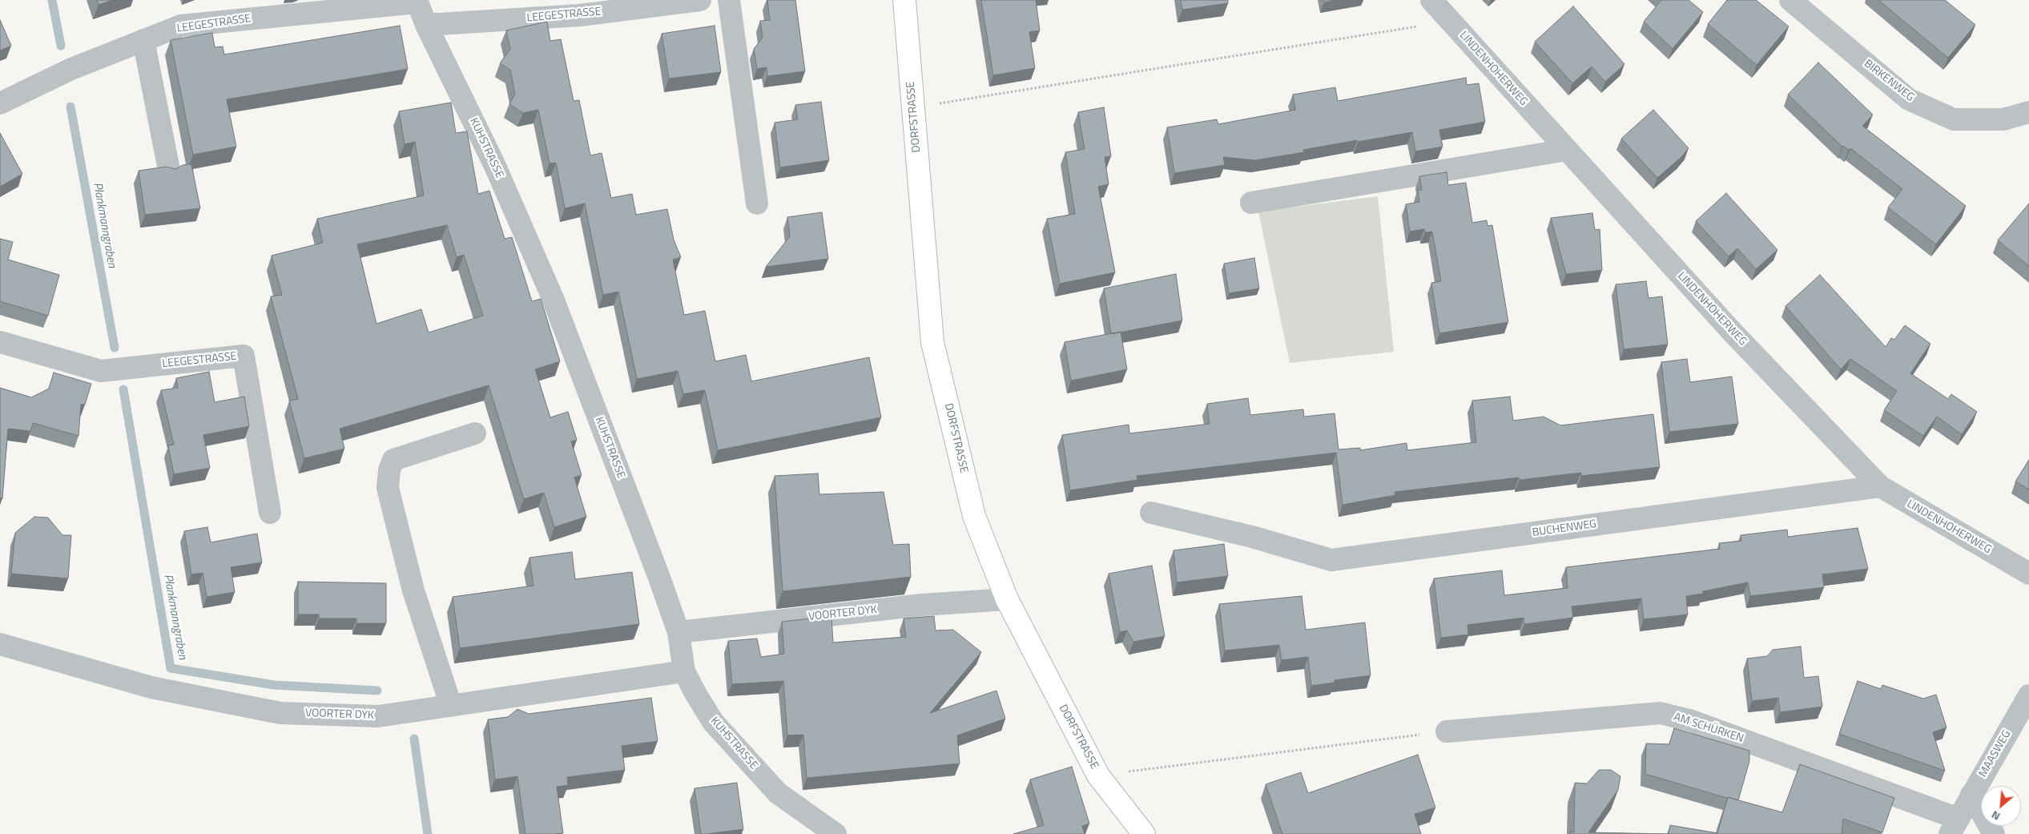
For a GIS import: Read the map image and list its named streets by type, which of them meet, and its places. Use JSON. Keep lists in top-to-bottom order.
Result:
{
  "streets": {
    "main road": ["DORFSTRASSE"],
    "street": [
      "LEEGESTRASSE",
      "LINDENHOHERWEG",
      "BIRKENWEG",
      "KUHSTRASSE",
      "BUCHENWEG",
      "VOORTER DYK",
      "AM SCHÜRKEN",
      "MAASWEG"
    ]
  },
  "crossings": [
    ["LEEGESTRASSE", "KUHSTRASSE"],
    ["LINDENHOHERWEG", "BUCHENWEG"],
    ["DORFSTRASSE", "VOORTER DYK"],
    ["KUHSTRASSE", "VOORTER DYK"],
    ["AM SCHÜRKEN", "MAASWEG"]
  ],
  "water": ["Plankmanngraben"],
  "north": "bottom left"
}
